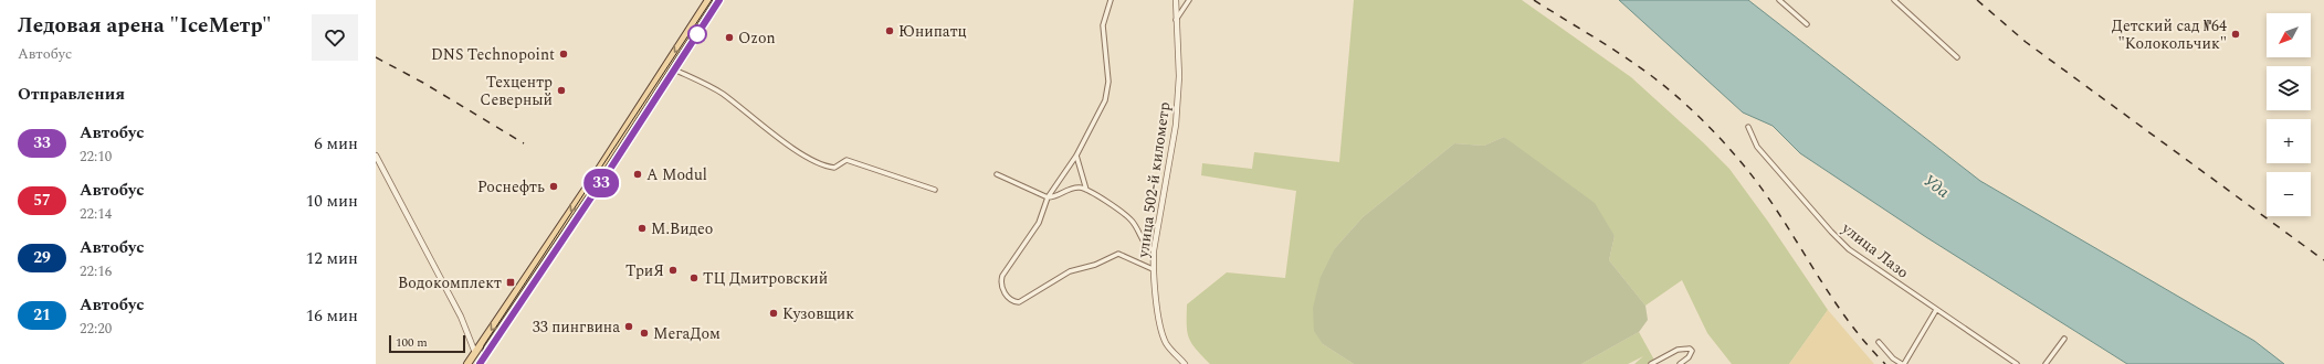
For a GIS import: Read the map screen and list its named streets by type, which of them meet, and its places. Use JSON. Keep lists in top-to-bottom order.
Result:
{
  "streets": {
    "street": ["улица 502-й километр", "улица Лазо"]
  },
  "water": ["Уда"],
  "places": {
    "other": [
      "Юнипатц",
      "Детский сад №64 \"Колокольчик\"",
      "Ozon",
      "DNS Technopoint",
      "Техцентр Северный",
      "A Modul",
      "Роснефть",
      "М.Видео",
      "ТриЯ",
      "ТЦ Дмитровский",
      "Кузовщик",
      "33 пингвина",
      "МегаДом"
    ],
    "transit": ["Водокомплект"]
  },
  "lines": ["bus line 33"],
  "scale_bar": "100 m",
  "north": "bottom left",
  "page": {
    "heading": [
      ["Ледовая арена \"IceМетр\"", "Автобус"],
      "Отправления"
    ],
    "on_map": "33",
    "map_buttons": ["+", "−"],
    "list": [
      {
        "mark": "33",
        "name": "Автобус",
        "note": "22:10",
        "value": "6 мин"
      },
      {
        "mark": "57",
        "name": "Автобус",
        "note": "22:14",
        "value": "10 мин"
      },
      {
        "mark": "29",
        "name": "Автобус",
        "note": "22:16",
        "value": "12 мин"
      },
      {
        "mark": "21",
        "name": "Автобус",
        "note": "22:20",
        "value": "16 мин"
      }
    ],
    "scale": "100 m"
  }
}
